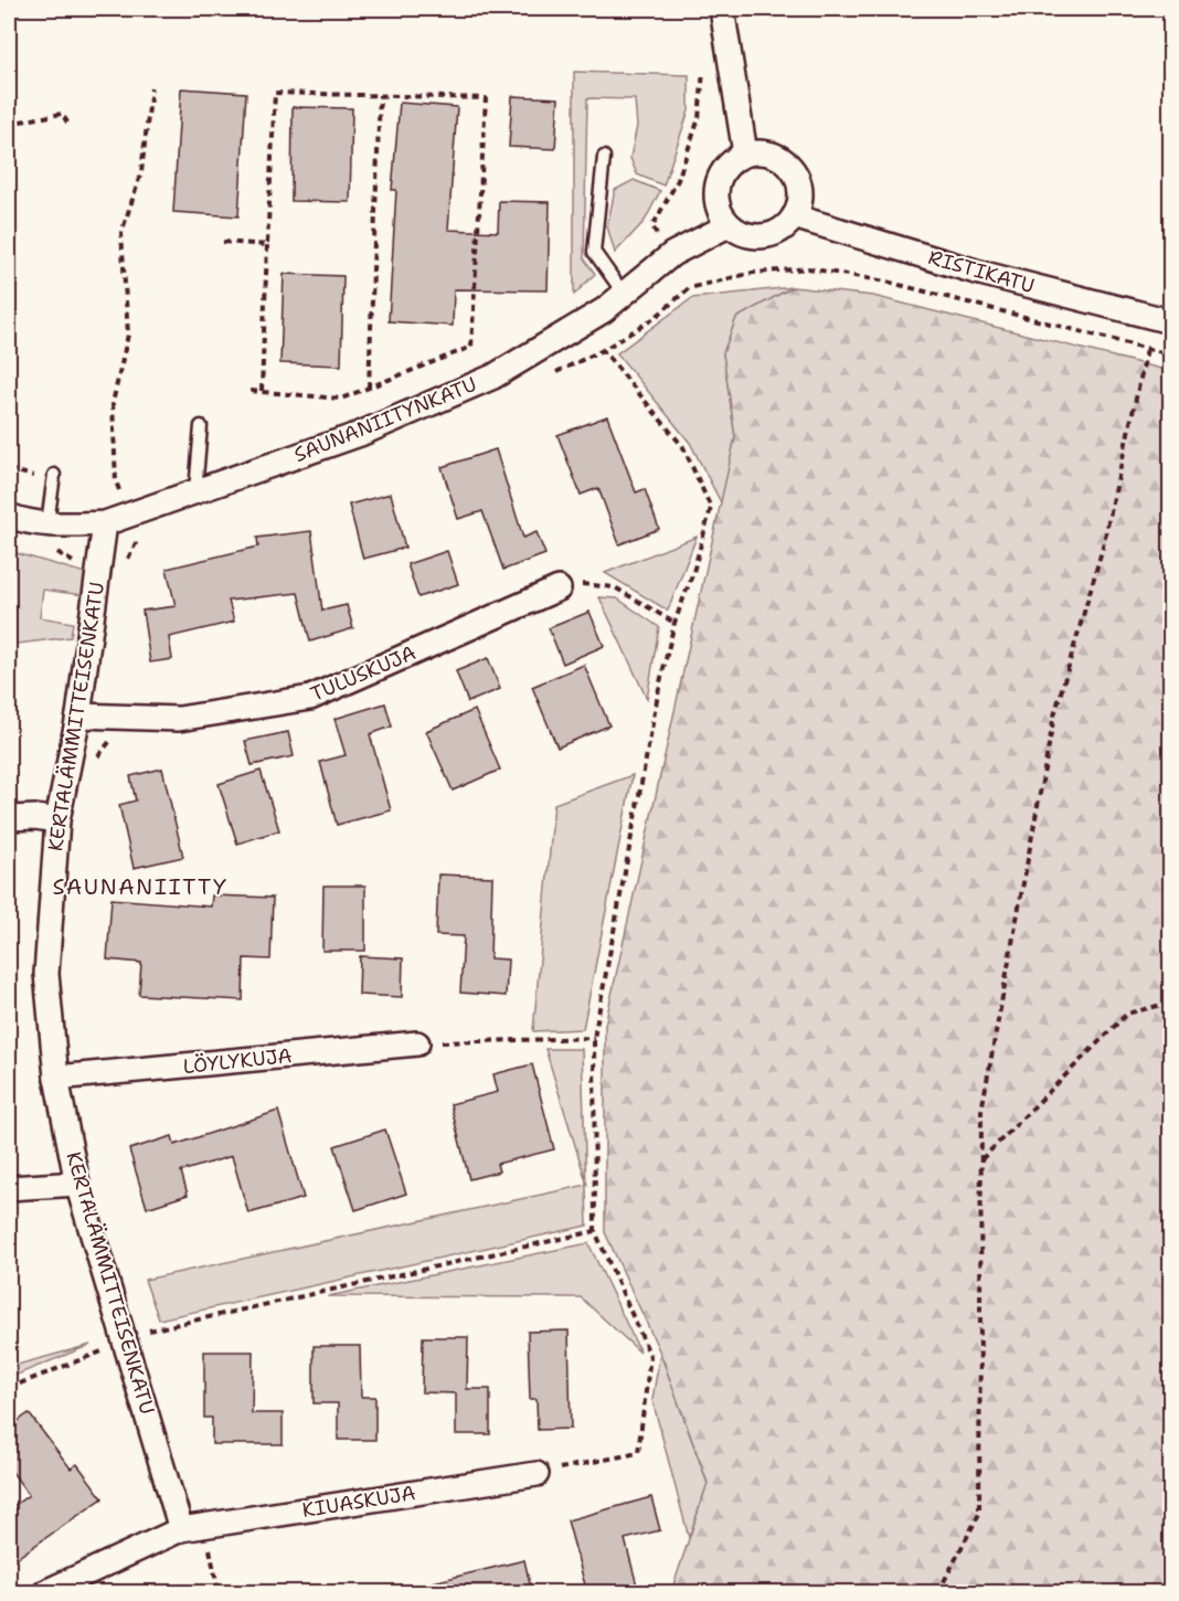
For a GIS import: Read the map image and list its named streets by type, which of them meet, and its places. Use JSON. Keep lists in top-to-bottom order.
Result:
{
  "streets": {
    "street": [
      "RISTIKATU",
      "SAUNANIITYNKATU",
      "TULUSKUJA",
      "KERTALÄMMITTEISENKATU",
      "LÖYLYKUJA",
      "KIUASKUJA"
    ]
  },
  "crossings": [
    ["RISTIKATU", "SAUNANIITYNKATU"],
    ["SAUNANIITYNKATU", "KERTALÄMMITTEISENKATU"],
    ["TULUSKUJA", "KERTALÄMMITTEISENKATU"],
    ["KERTALÄMMITTEISENKATU", "LÖYLYKUJA"],
    ["KERTALÄMMITTEISENKATU", "KIUASKUJA"]
  ],
  "districts": ["SAUNANIITTY"]
}
